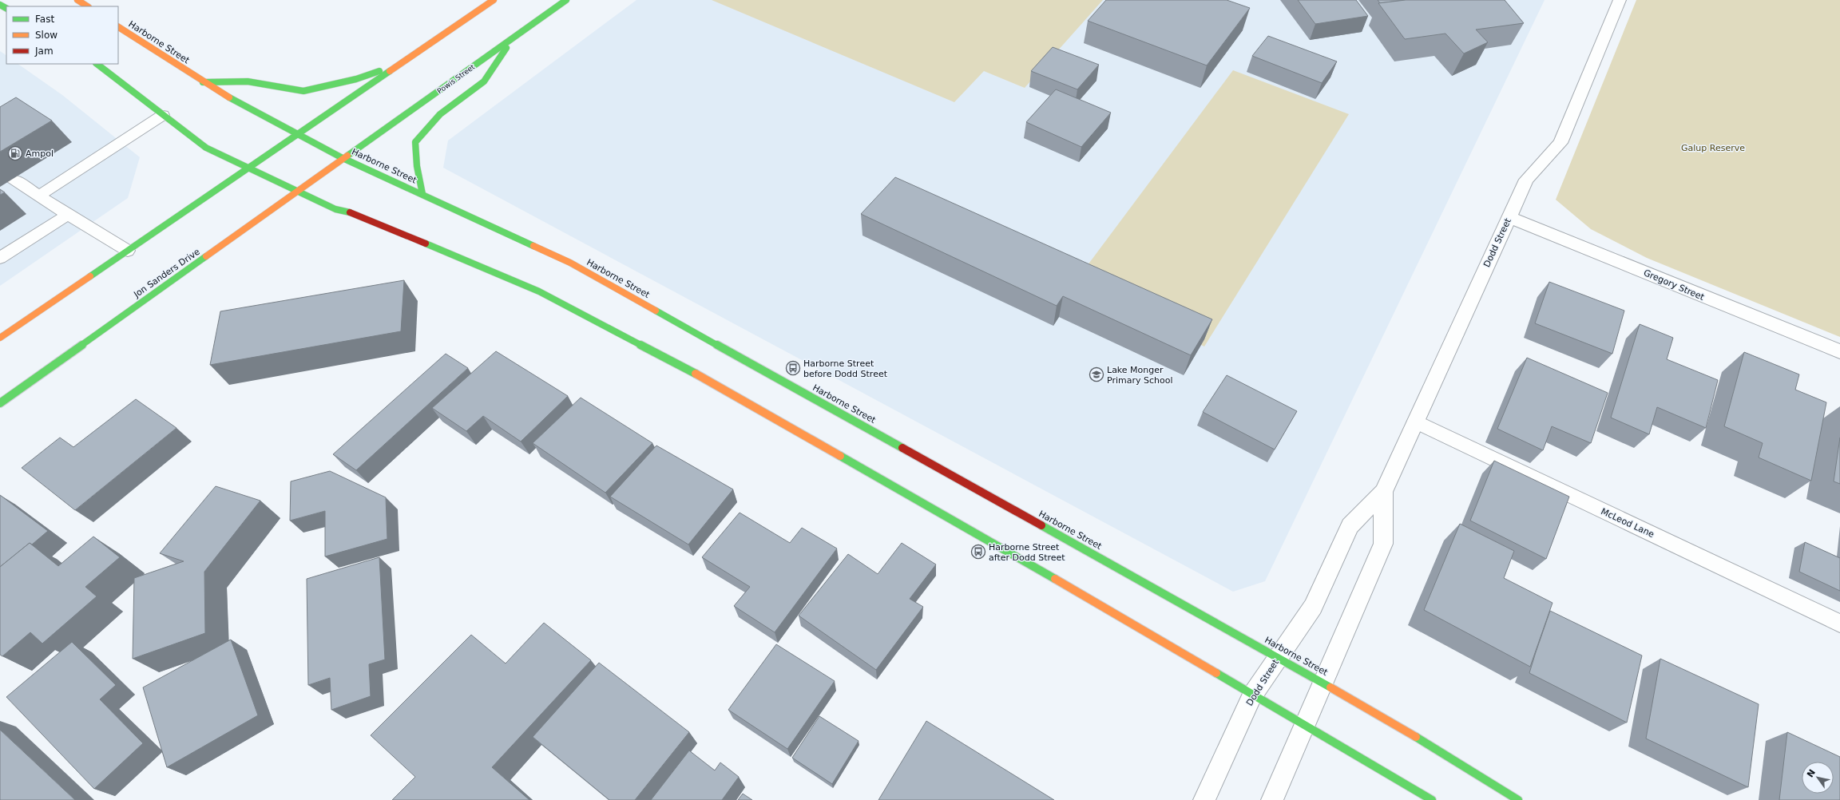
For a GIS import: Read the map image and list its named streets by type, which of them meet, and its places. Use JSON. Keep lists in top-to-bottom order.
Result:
{
  "streets": {
    "main road": ["Harborne Street", "Powis Street", "Jon Sanders Drive"],
    "street": ["Dodd Street", "Gregory Street"],
    "lane": ["McLeod Lane"]
  },
  "crossings": [
    ["Harborne Street", "Powis Street"],
    ["Harborne Street", "Dodd Street"],
    ["Harborne Street", "Jon Sanders Drive"],
    ["Powis Street", "Jon Sanders Drive"],
    ["Dodd Street", "Gregory Street"],
    ["Dodd Street", "McLeod Lane"]
  ],
  "parks": ["Galup Reserve"],
  "places": {
    "fuel station": ["Ampol"],
    "bus stop": ["Harborne Street before Dodd Street", "Harborne Street after Dodd Street"],
    "school or university": ["Lake Monger Primary School"]
  },
  "legend": ["Fast", "Slow", "Jam"],
  "north": "top left"
}
